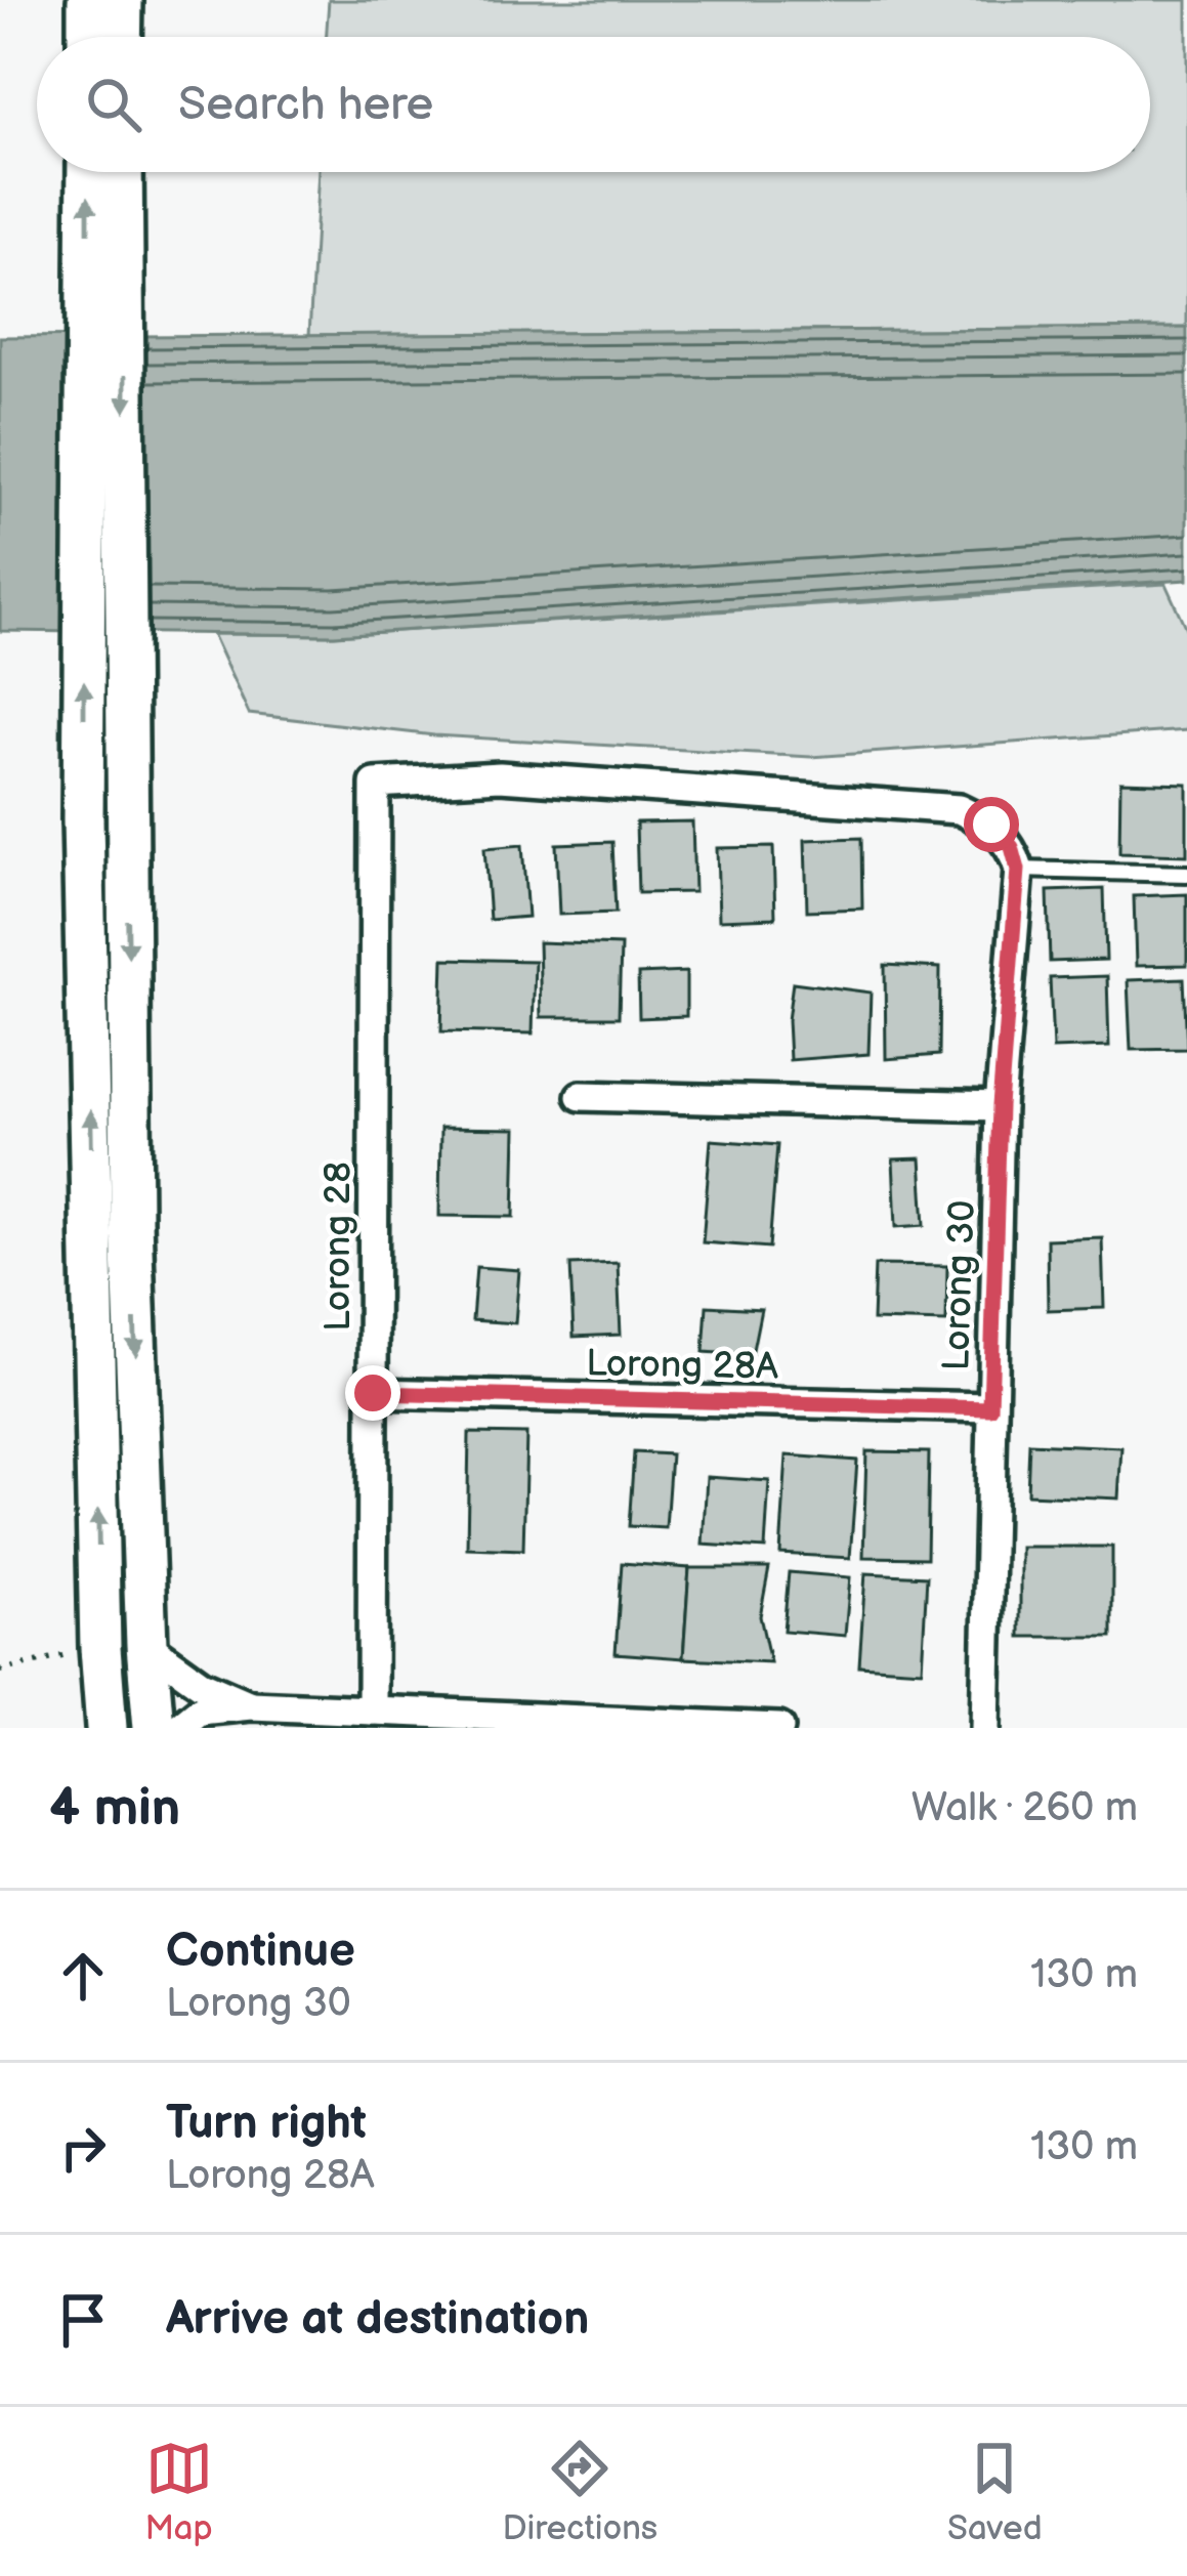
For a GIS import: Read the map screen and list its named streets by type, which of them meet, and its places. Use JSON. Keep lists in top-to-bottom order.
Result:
{
  "streets": {
    "street": ["Lorong 28", "Lorong 30", "Lorong 28A"]
  },
  "crossings": [
    ["Lorong 28", "Lorong 30"],
    ["Lorong 28", "Lorong 28A"],
    ["Lorong 30", "Lorong 28A"]
  ],
  "page": {
    "search": "Search here",
    "heading": ["4 min", "Walk · 260 m"],
    "list": [
      ["Continue", "Lorong 30", "130 m"],
      ["Turn right", "Lorong 28A", "130 m"],
      "Arrive at destination"
    ],
    "nav": ["Map", "Directions", "Saved"]
  }
}
